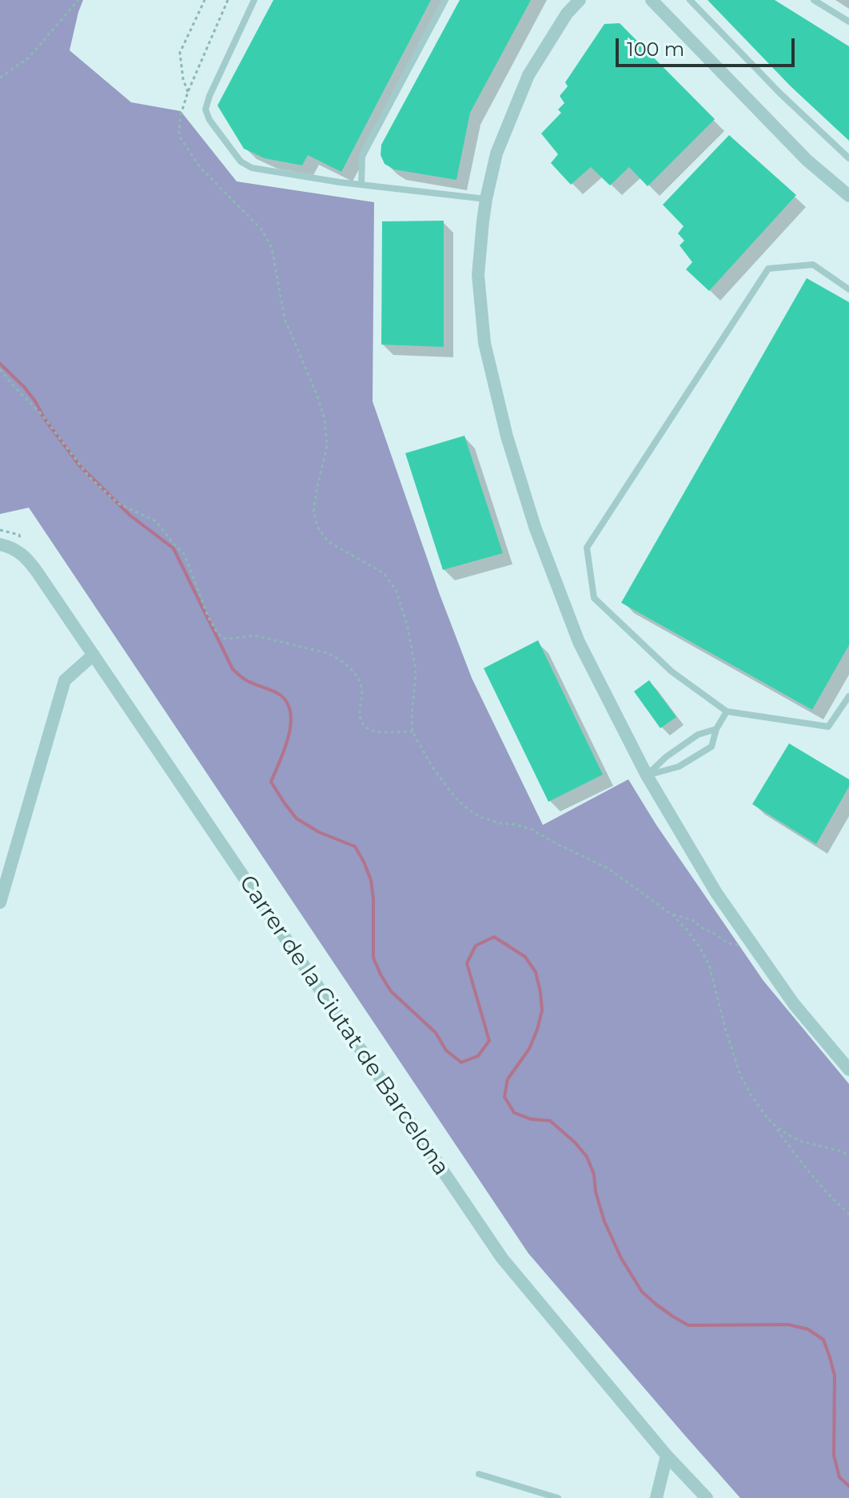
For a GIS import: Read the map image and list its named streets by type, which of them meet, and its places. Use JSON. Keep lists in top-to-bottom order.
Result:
{
  "streets": {
    "street": ["Carrer de la Ciutat de Barcelona"]
  },
  "scale_bar": "100 m"
}
